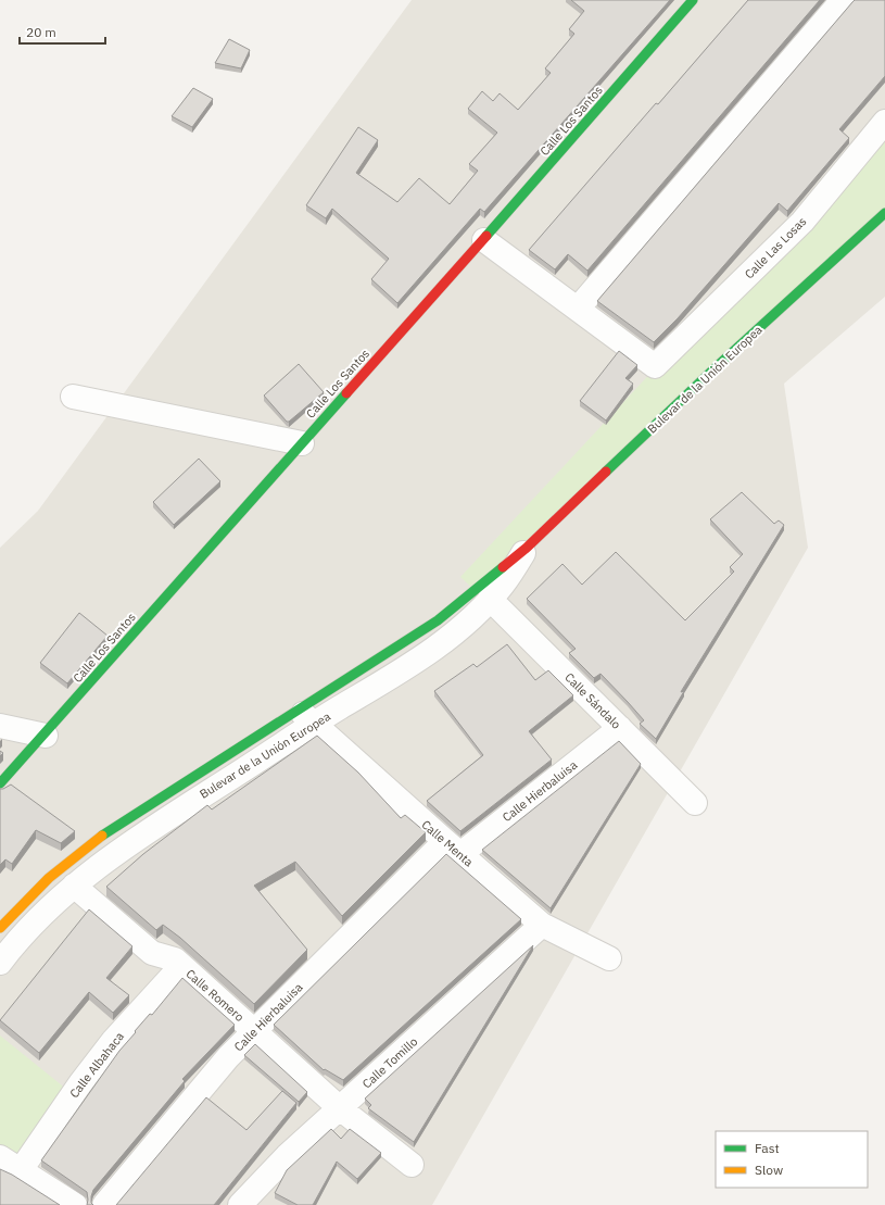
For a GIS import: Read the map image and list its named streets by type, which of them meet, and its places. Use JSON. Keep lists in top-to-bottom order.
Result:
{
  "streets": {
    "street": [
      "Calle Los Santos",
      "Calle Las Losas",
      "Bulevar de la Unión Europea",
      "Calle Sándalo",
      "Calle Hierbaluisa",
      "Calle Menta",
      "Calle Romero",
      "Calle Tomillo",
      "Calle Albahaca"
    ]
  },
  "crossings": [
    ["Bulevar de la Unión Europea", "Calle Sándalo"],
    ["Bulevar de la Unión Europea", "Calle Menta"],
    ["Bulevar de la Unión Europea", "Calle Romero"],
    ["Calle Sándalo", "Calle Hierbaluisa"],
    ["Calle Hierbaluisa", "Calle Menta"],
    ["Calle Hierbaluisa", "Calle Romero"],
    ["Calle Menta", "Calle Tomillo"],
    ["Calle Romero", "Calle Tomillo"],
    ["Calle Romero", "Calle Albahaca"]
  ],
  "legend": ["Fast", "Slow"],
  "scale_bar": "20 m"
}
